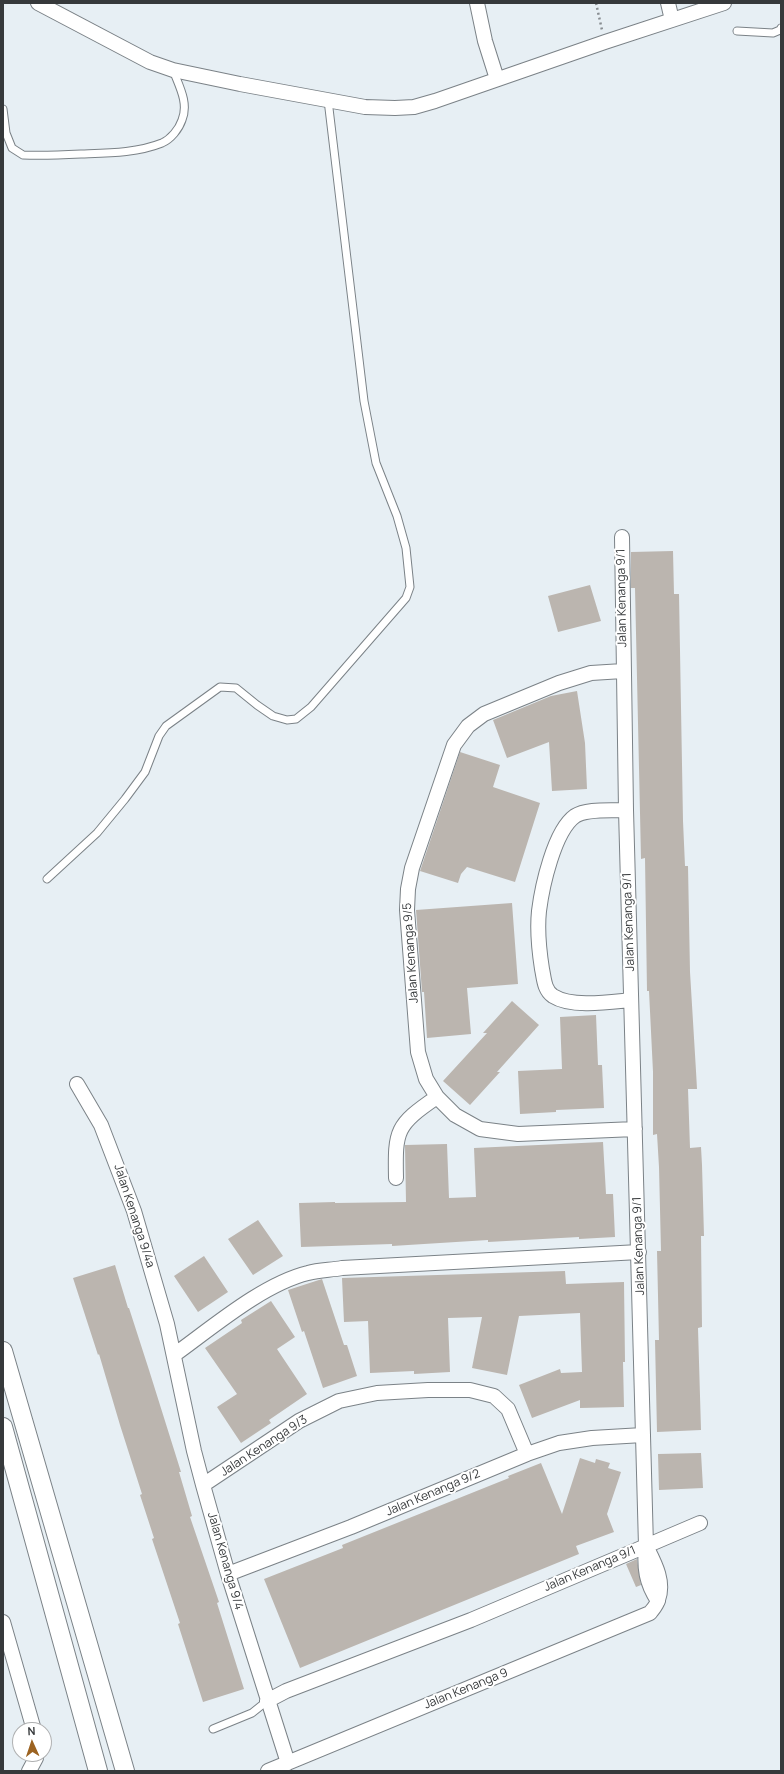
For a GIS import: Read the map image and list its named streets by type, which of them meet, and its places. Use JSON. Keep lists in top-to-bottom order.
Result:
{
  "streets": {
    "street": [
      "Jalan Kenanga 9/1",
      "Jalan Kenanga 9/5",
      "Jalan Kenanga 9/4a",
      "Jalan Kenanga 9/3",
      "Jalan Kenanga 9/2",
      "Jalan Kenanga 9/4",
      "Jalan Kenanga 9"
    ]
  },
  "crossings": [
    ["Jalan Kenanga 9/1", "Jalan Kenanga 9/5"],
    ["Jalan Kenanga 9/1", "Jalan Kenanga 9/2"],
    ["Jalan Kenanga 9/1", "Jalan Kenanga 9/4"],
    ["Jalan Kenanga 9/1", "Jalan Kenanga 9"],
    ["Jalan Kenanga 9/4a", "Jalan Kenanga 9/4"],
    ["Jalan Kenanga 9/3", "Jalan Kenanga 9/2"],
    ["Jalan Kenanga 9/3", "Jalan Kenanga 9/4"],
    ["Jalan Kenanga 9/2", "Jalan Kenanga 9/4"],
    ["Jalan Kenanga 9/4", "Jalan Kenanga 9"]
  ],
  "north": "top"
}
